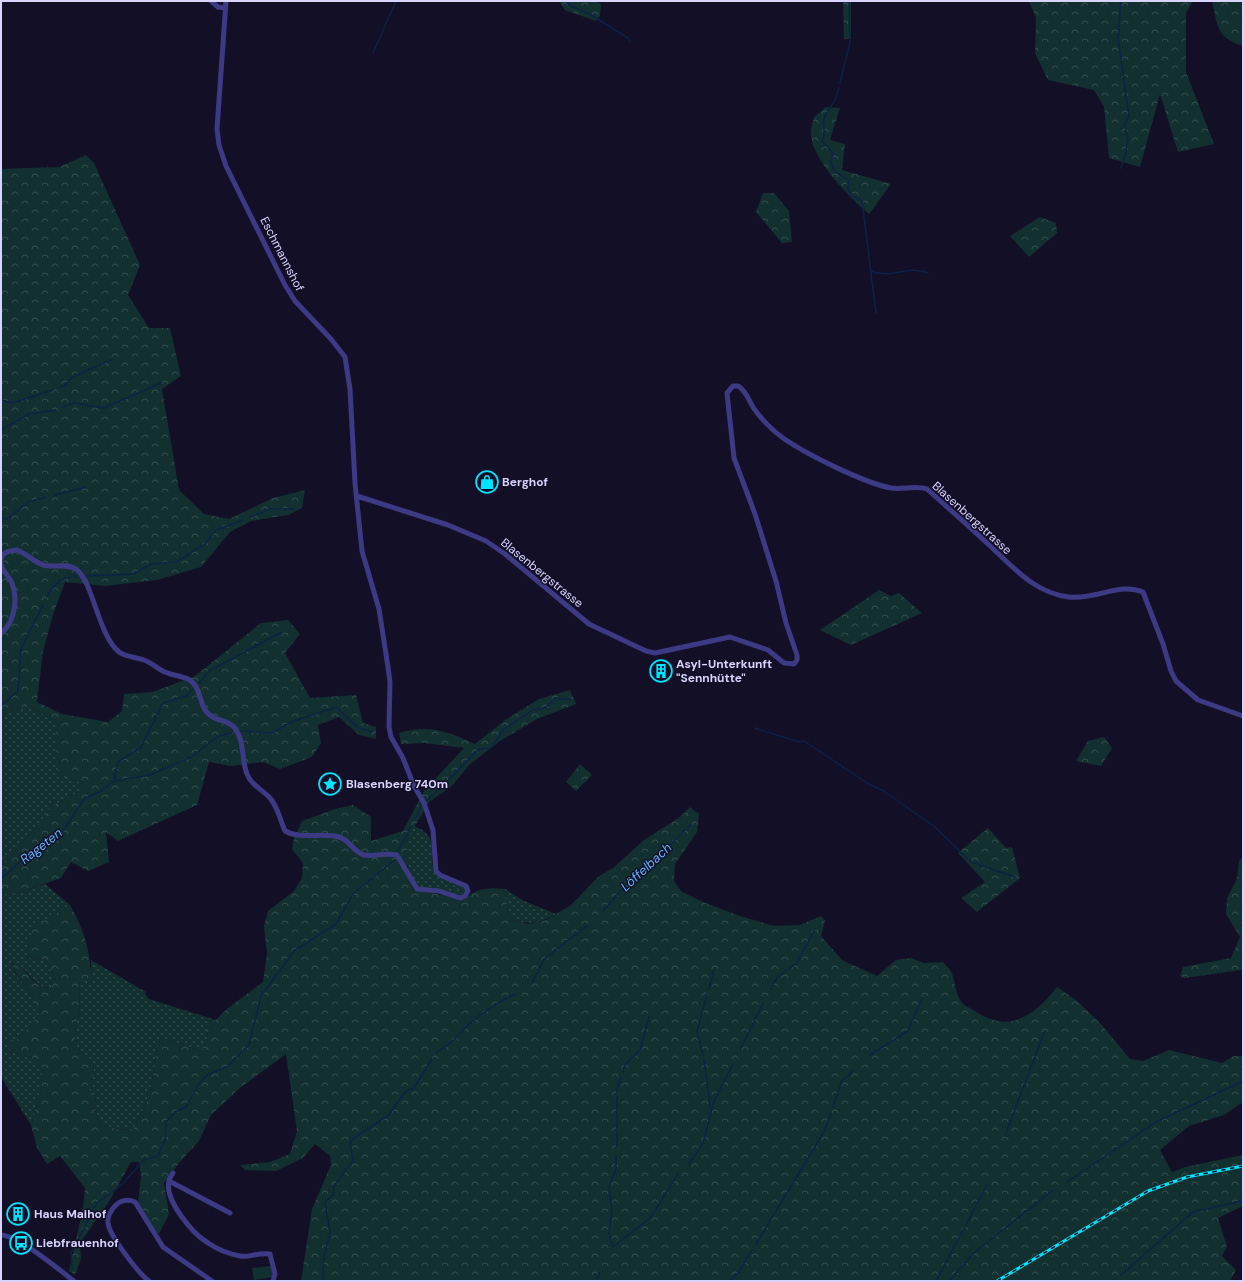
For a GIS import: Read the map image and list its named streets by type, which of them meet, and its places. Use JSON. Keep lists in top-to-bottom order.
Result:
{
  "streets": {
    "street": ["Eschmannshof", "Blasenbergstrasse"]
  },
  "crossings": [
    ["Eschmannshof", "Blasenbergstrasse"]
  ],
  "water": ["Rageten", "Löffelbach"],
  "places": {
    "shop": ["Berghof"],
    "building": ["Asyl-Unterkunft \"Sennhütte\"", "Haus Maihof"],
    "place": ["Blasenberg 740m"],
    "bus stop": ["Liebfrauenhof"]
  }
}
